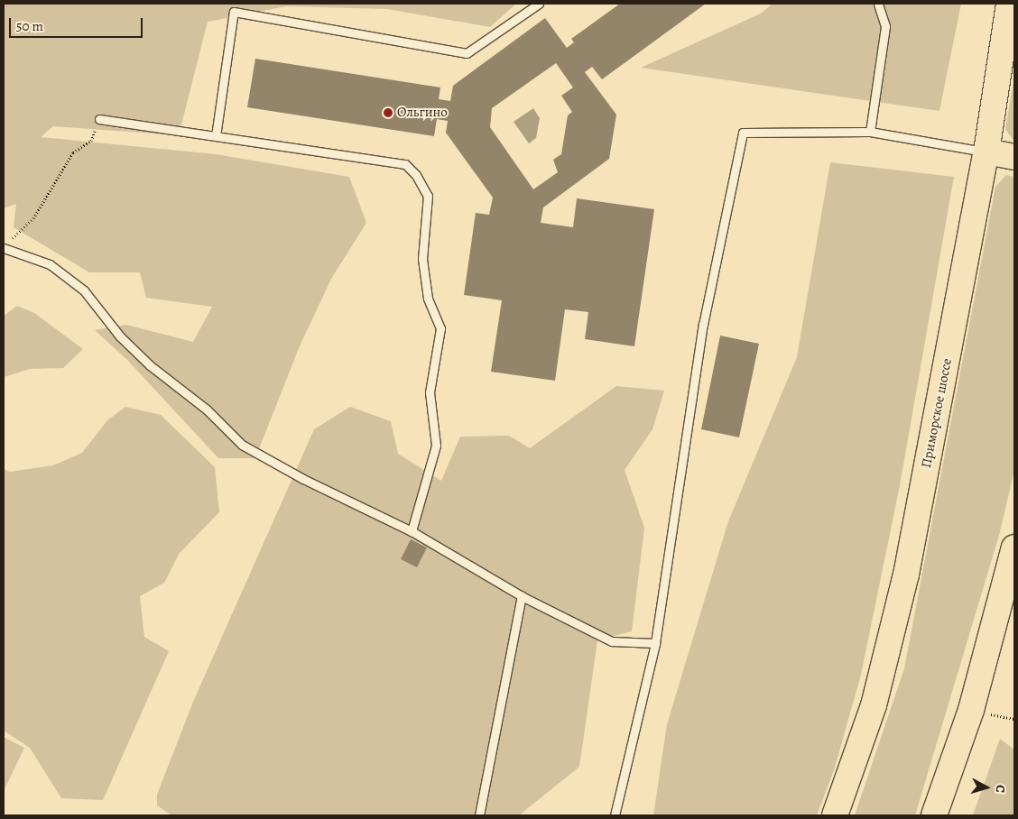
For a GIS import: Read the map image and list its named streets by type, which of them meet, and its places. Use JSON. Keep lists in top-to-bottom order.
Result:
{
  "streets": {
    "main road": ["Приморское шоссе"]
  },
  "places": ["Ольгино"],
  "scale_bar": "50 m",
  "north": "right"
}
